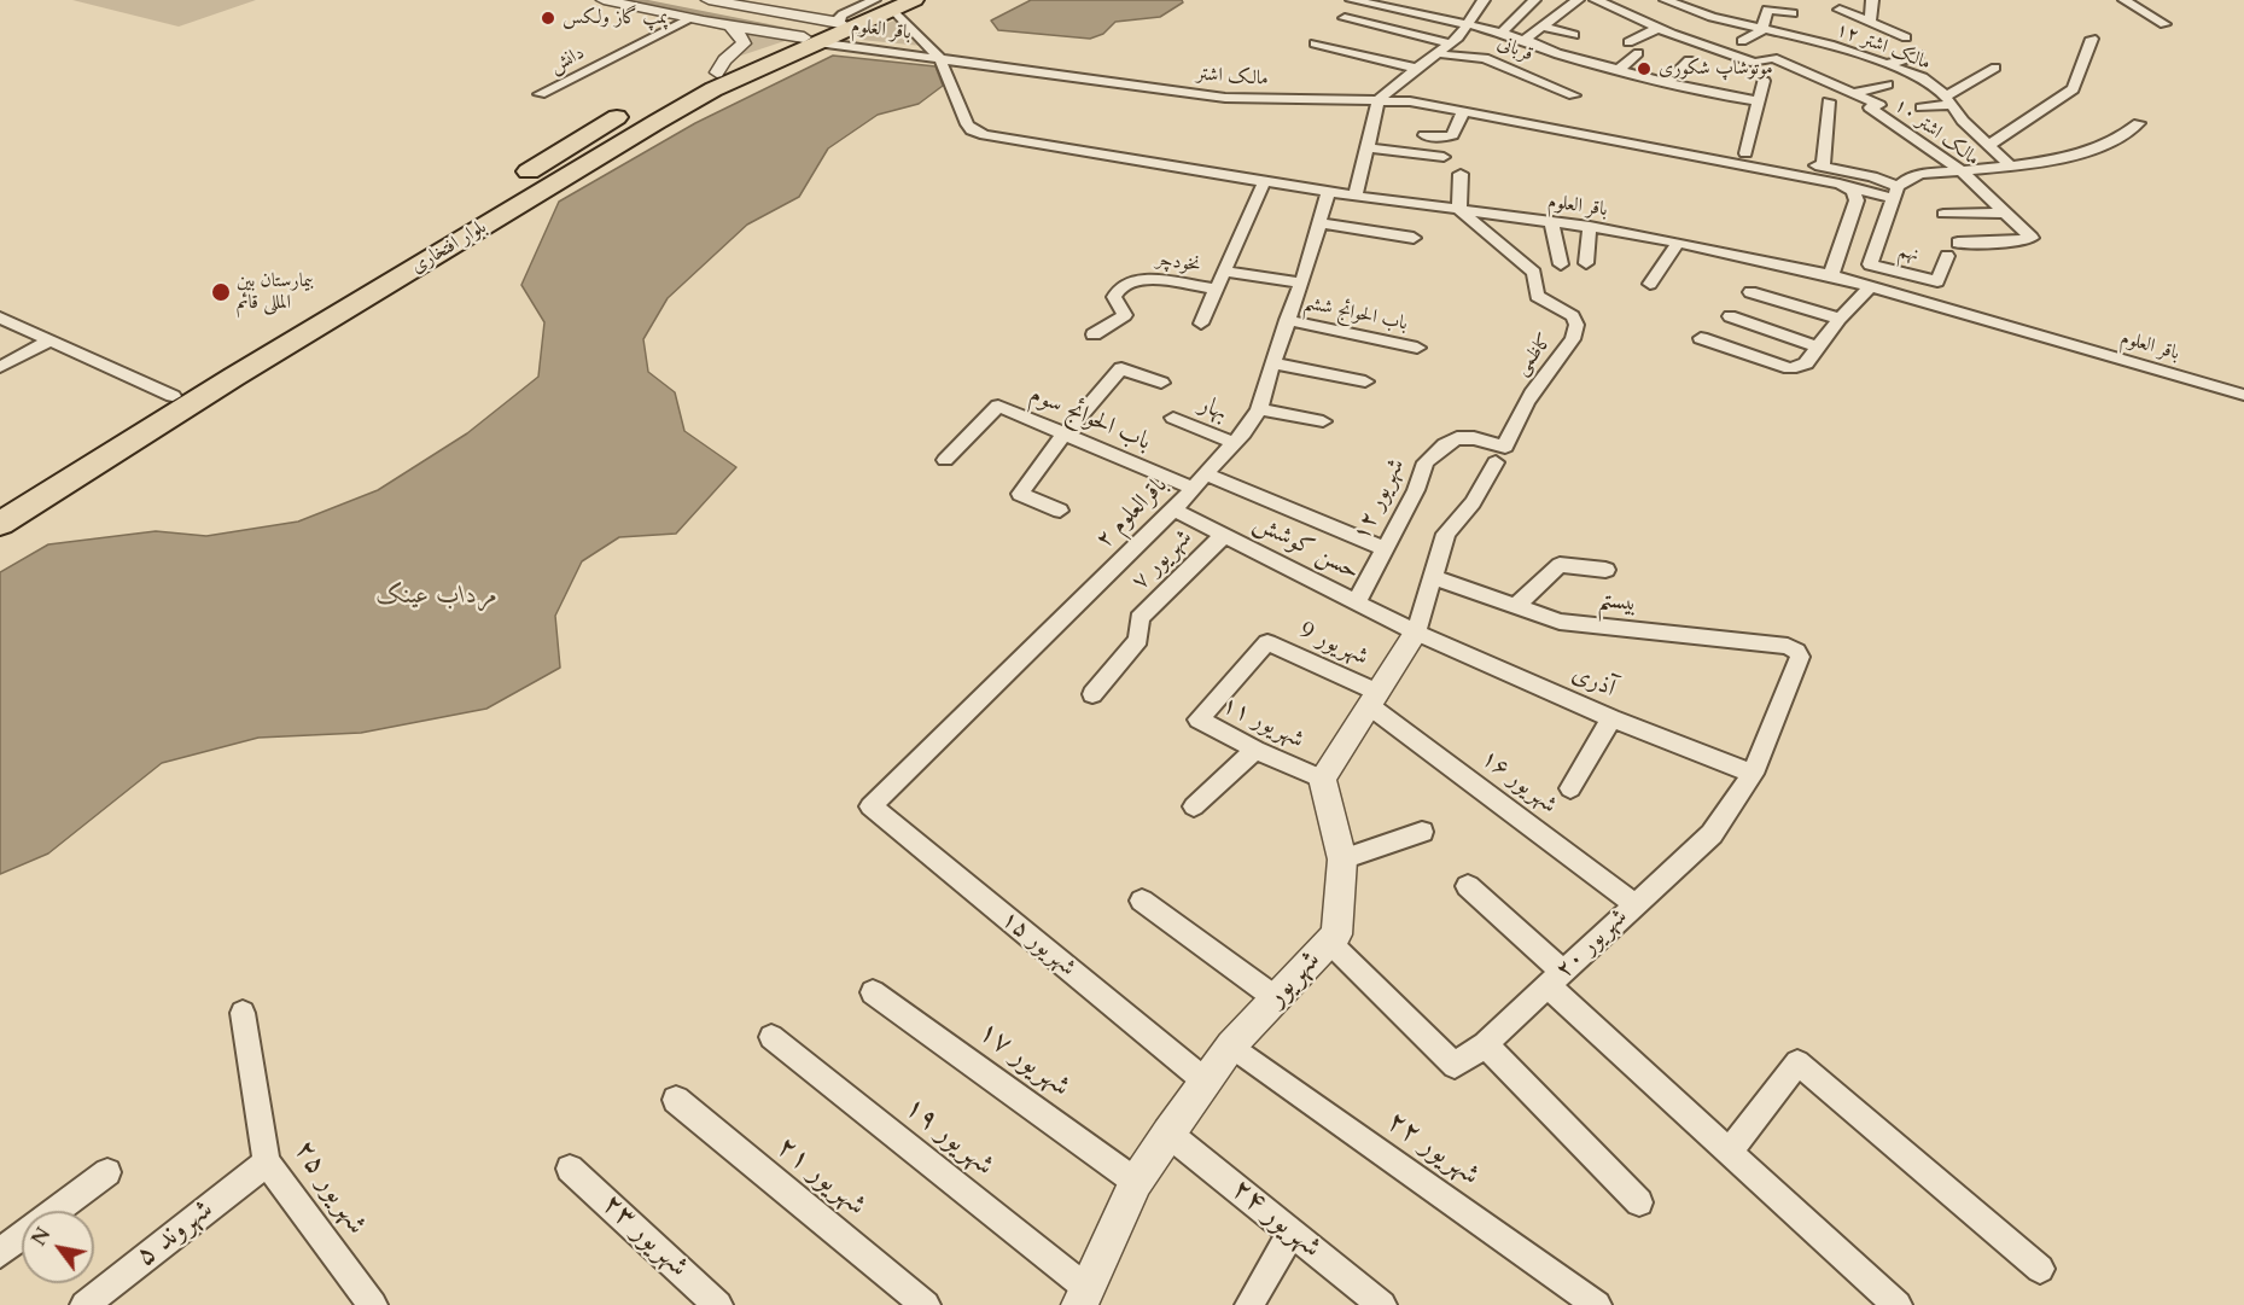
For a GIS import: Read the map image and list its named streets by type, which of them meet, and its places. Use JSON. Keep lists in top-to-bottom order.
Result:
{
  "streets": {
    "highway": ["بلوار افتخاری"],
    "street": [
      "باقر العلوم",
      "مالک اشتر ۱۲",
      "قربانی",
      "دانش",
      "مالک اشتر",
      "مالک اشتر ۱۰",
      "نهم",
      "نخودچر",
      "باب الحوائج ششم",
      "کاظمی",
      "بهار",
      "باب الحوائج سوم",
      "شهریور ۱۲",
      "باقرالعلوم ۲",
      "حسن کوشش",
      "شهریور ۷",
      "بیستم",
      "شهریور 9",
      "آذری",
      "شهریور ۱۱",
      "شهریور ۱۶",
      "شهریور ۱۵",
      "شهریور ۲۰",
      "شهریور",
      "شهریور ۱۷",
      "شهریور ۱۹",
      "شهریور ۲۲",
      "شهریور ۲۱",
      "شهریور ۲۵",
      "شهریور ۲۴",
      "شهروند ۵",
      "شهریور ۲۳"
    ]
  },
  "crossings": [
    ["باقر العلوم", "مالک اشتر"],
    ["باقر العلوم", "بلوار افتخاری"],
    ["باقر العلوم", "کاظمی"],
    ["باقر العلوم", "باقرالعلوم ۲"],
    ["باب الحوائج ششم", "باقرالعلوم ۲"],
    ["کاظمی", "شهریور ۱۲"],
    ["بهار", "باقرالعلوم ۲"],
    ["باب الحوائج سوم", "باقرالعلوم ۲"],
    ["شهریور ۱۲", "حسن کوشش"],
    ["باقرالعلوم ۲", "حسن کوشش"],
    ["باقرالعلوم ۲", "شهریور ۱۵"],
    ["حسن کوشش", "شهریور ۷"],
    ["حسن کوشش", "آذری"],
    ["بیستم", "شهریور ۲۰"],
    ["شهریور 9", "شهریور ۱۱"],
    ["شهریور 9", "شهریور ۱۶"],
    ["آذری", "شهریور ۲۰"],
    ["شهریور ۱۱", "شهریور"],
    ["شهریور ۱۶", "شهریور ۲۰"],
    ["شهریور ۱۵", "شهریور"],
    ["شهریور ۲۰", "شهریور"],
    ["شهریور", "شهریور ۱۷"],
    ["شهریور", "شهریور ۱۹"],
    ["شهریور", "شهریور ۲۲"],
    ["شهریور", "شهریور ۲۴"],
    ["شهریور ۲۵", "شهروند ۵"]
  ],
  "water": ["مرداب عینک"],
  "places": ["پمپ گاز ولکس", "موتوشاپ شکوری", "بیمارستان بین المللی قائم"],
  "north": "top left"
}
